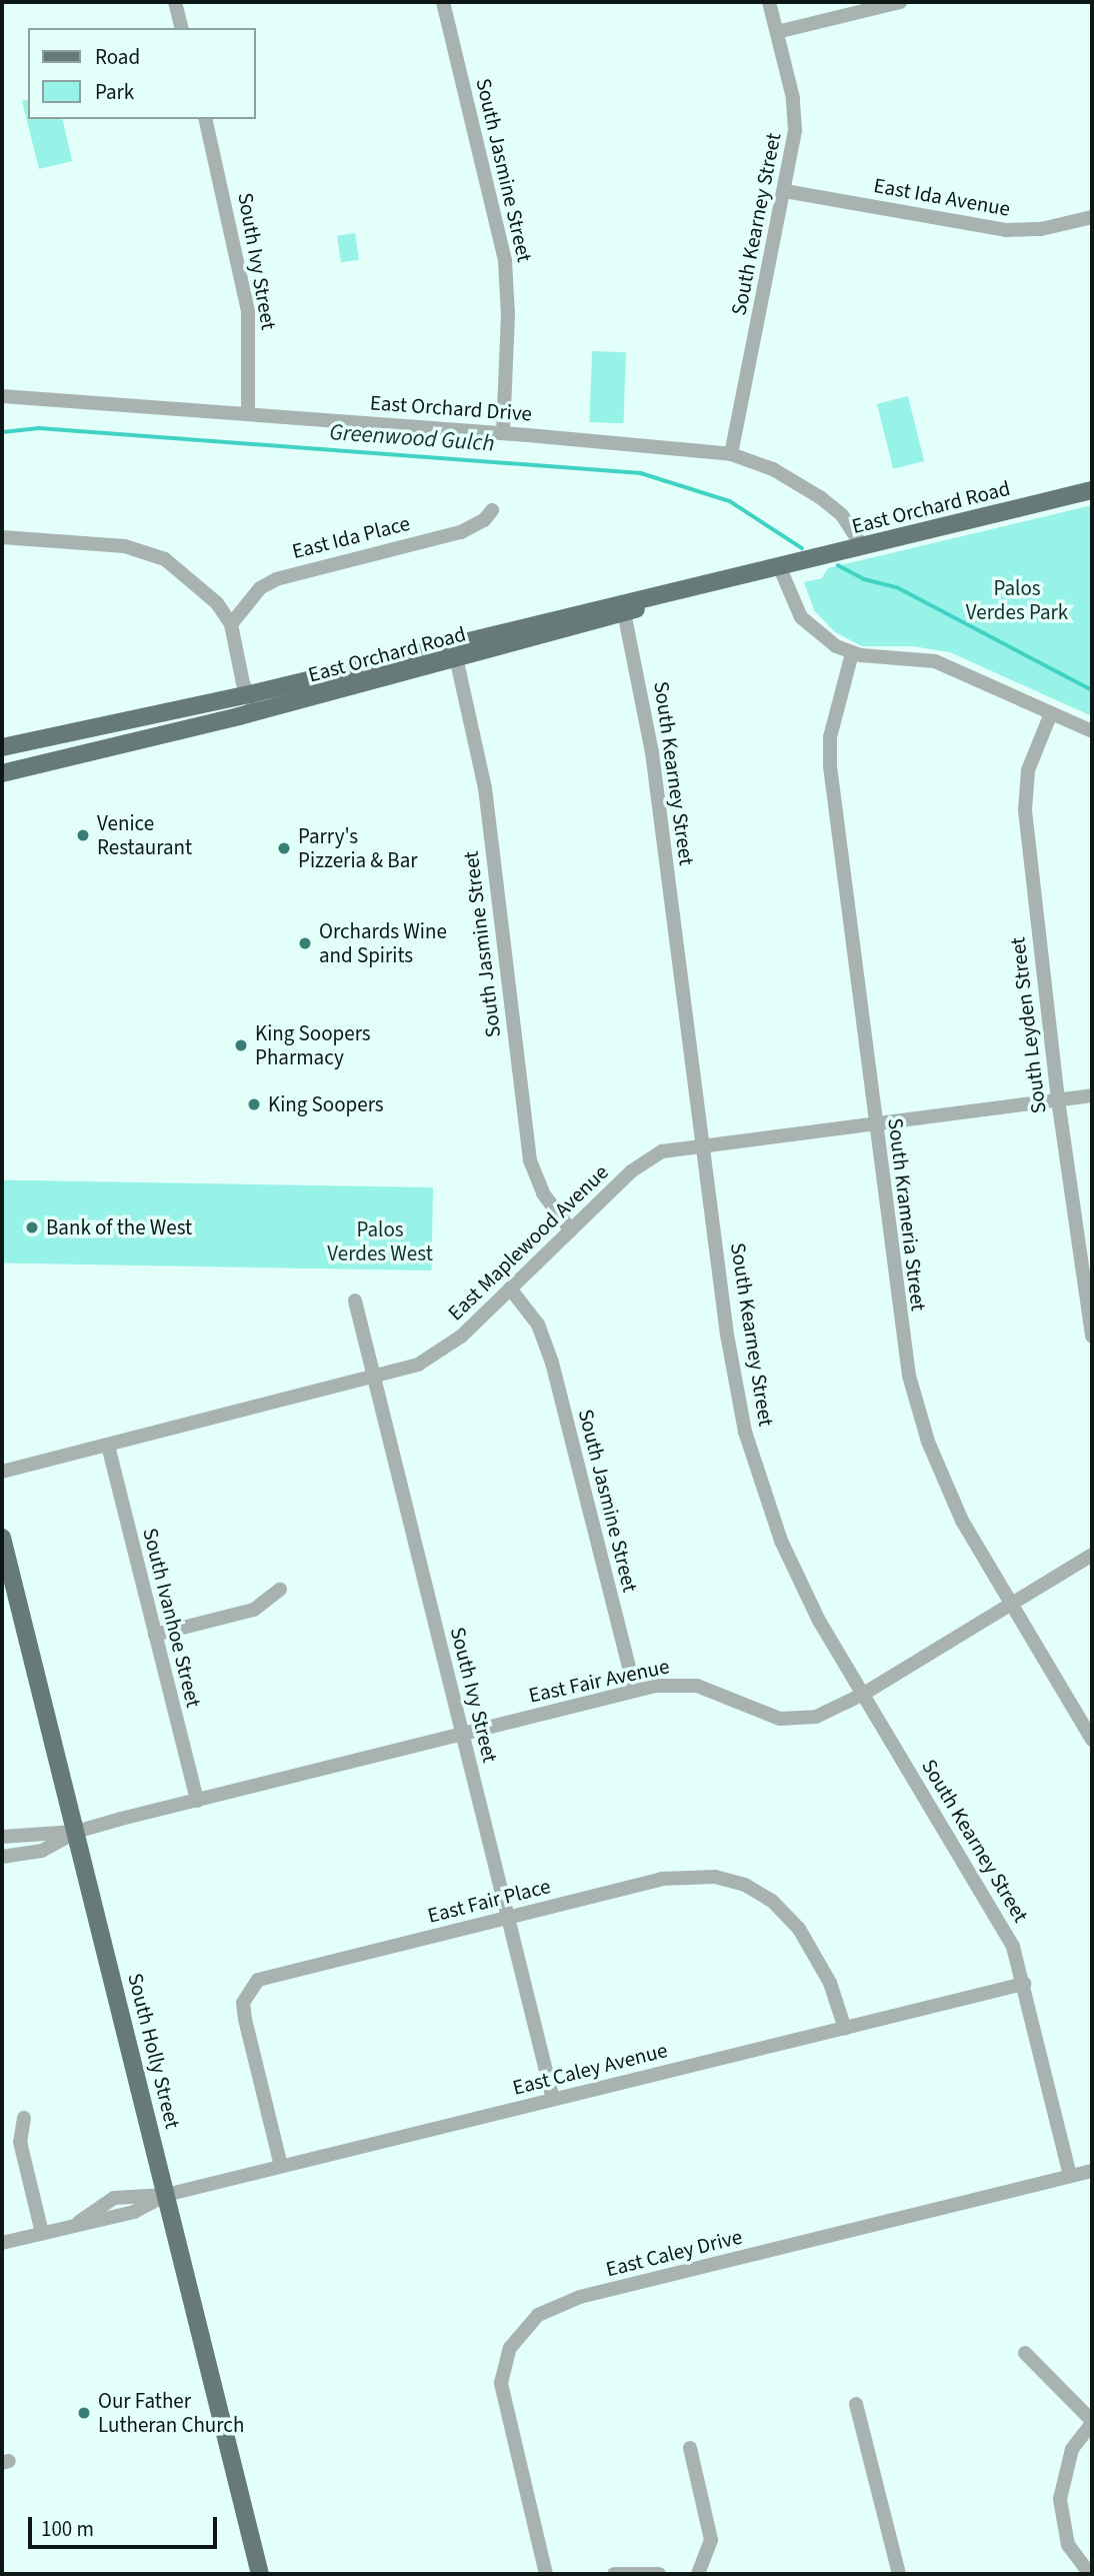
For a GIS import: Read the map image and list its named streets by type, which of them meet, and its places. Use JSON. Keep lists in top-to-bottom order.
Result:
{
  "streets": {
    "main road": ["East Orchard Road", "South Holly Street"],
    "street": [
      "South Jasmine Street",
      "East Ida Avenue",
      "South Kearney Street",
      "South Ivy Street",
      "East Orchard Drive",
      "East Ida Place",
      "South Leyden Street",
      "South Krameria Street",
      "East Maplewood Avenue",
      "South Ivanhoe Street",
      "East Fair Avenue",
      "East Fair Place",
      "East Caley Avenue",
      "East Caley Drive"
    ]
  },
  "crossings": [
    ["South Jasmine Street", "East Orchard Drive"],
    ["South Jasmine Street", "East Orchard Road"],
    ["South Jasmine Street", "East Maplewood Avenue"],
    ["South Jasmine Street", "East Fair Avenue"],
    ["East Ida Avenue", "South Kearney Street"],
    ["South Kearney Street", "East Orchard Drive"],
    ["South Kearney Street", "East Orchard Road"],
    ["South Kearney Street", "East Maplewood Avenue"],
    ["South Kearney Street", "East Fair Avenue"],
    ["South Kearney Street", "East Caley Avenue"],
    ["South Kearney Street", "East Caley Drive"],
    ["South Ivy Street", "East Orchard Drive"],
    ["South Ivy Street", "East Maplewood Avenue"],
    ["South Ivy Street", "East Fair Avenue"],
    ["South Ivy Street", "East Fair Place"],
    ["South Ivy Street", "East Caley Avenue"],
    ["East Orchard Drive", "East Orchard Road"],
    ["South Leyden Street", "East Maplewood Avenue"],
    ["South Krameria Street", "East Maplewood Avenue"],
    ["South Krameria Street", "East Fair Avenue"],
    ["East Maplewood Avenue", "South Ivanhoe Street"],
    ["South Ivanhoe Street", "East Fair Avenue"],
    ["East Fair Avenue", "South Holly Street"],
    ["East Fair Place", "East Caley Avenue"],
    ["South Holly Street", "East Caley Avenue"]
  ],
  "water": ["Greenwood Gulch"],
  "parks": ["Palos Verdes Park", "Palos Verdes West"],
  "places": [
    "Venice Restaurant",
    "Parry's Pizzeria & Bar",
    "Orchards Wine and Spirits",
    "King Soopers Pharmacy",
    "King Soopers",
    "Bank of the West",
    "Our Father Lutheran Church"
  ],
  "legend": ["Road", "Park"],
  "scale_bar": "100 m"
}
